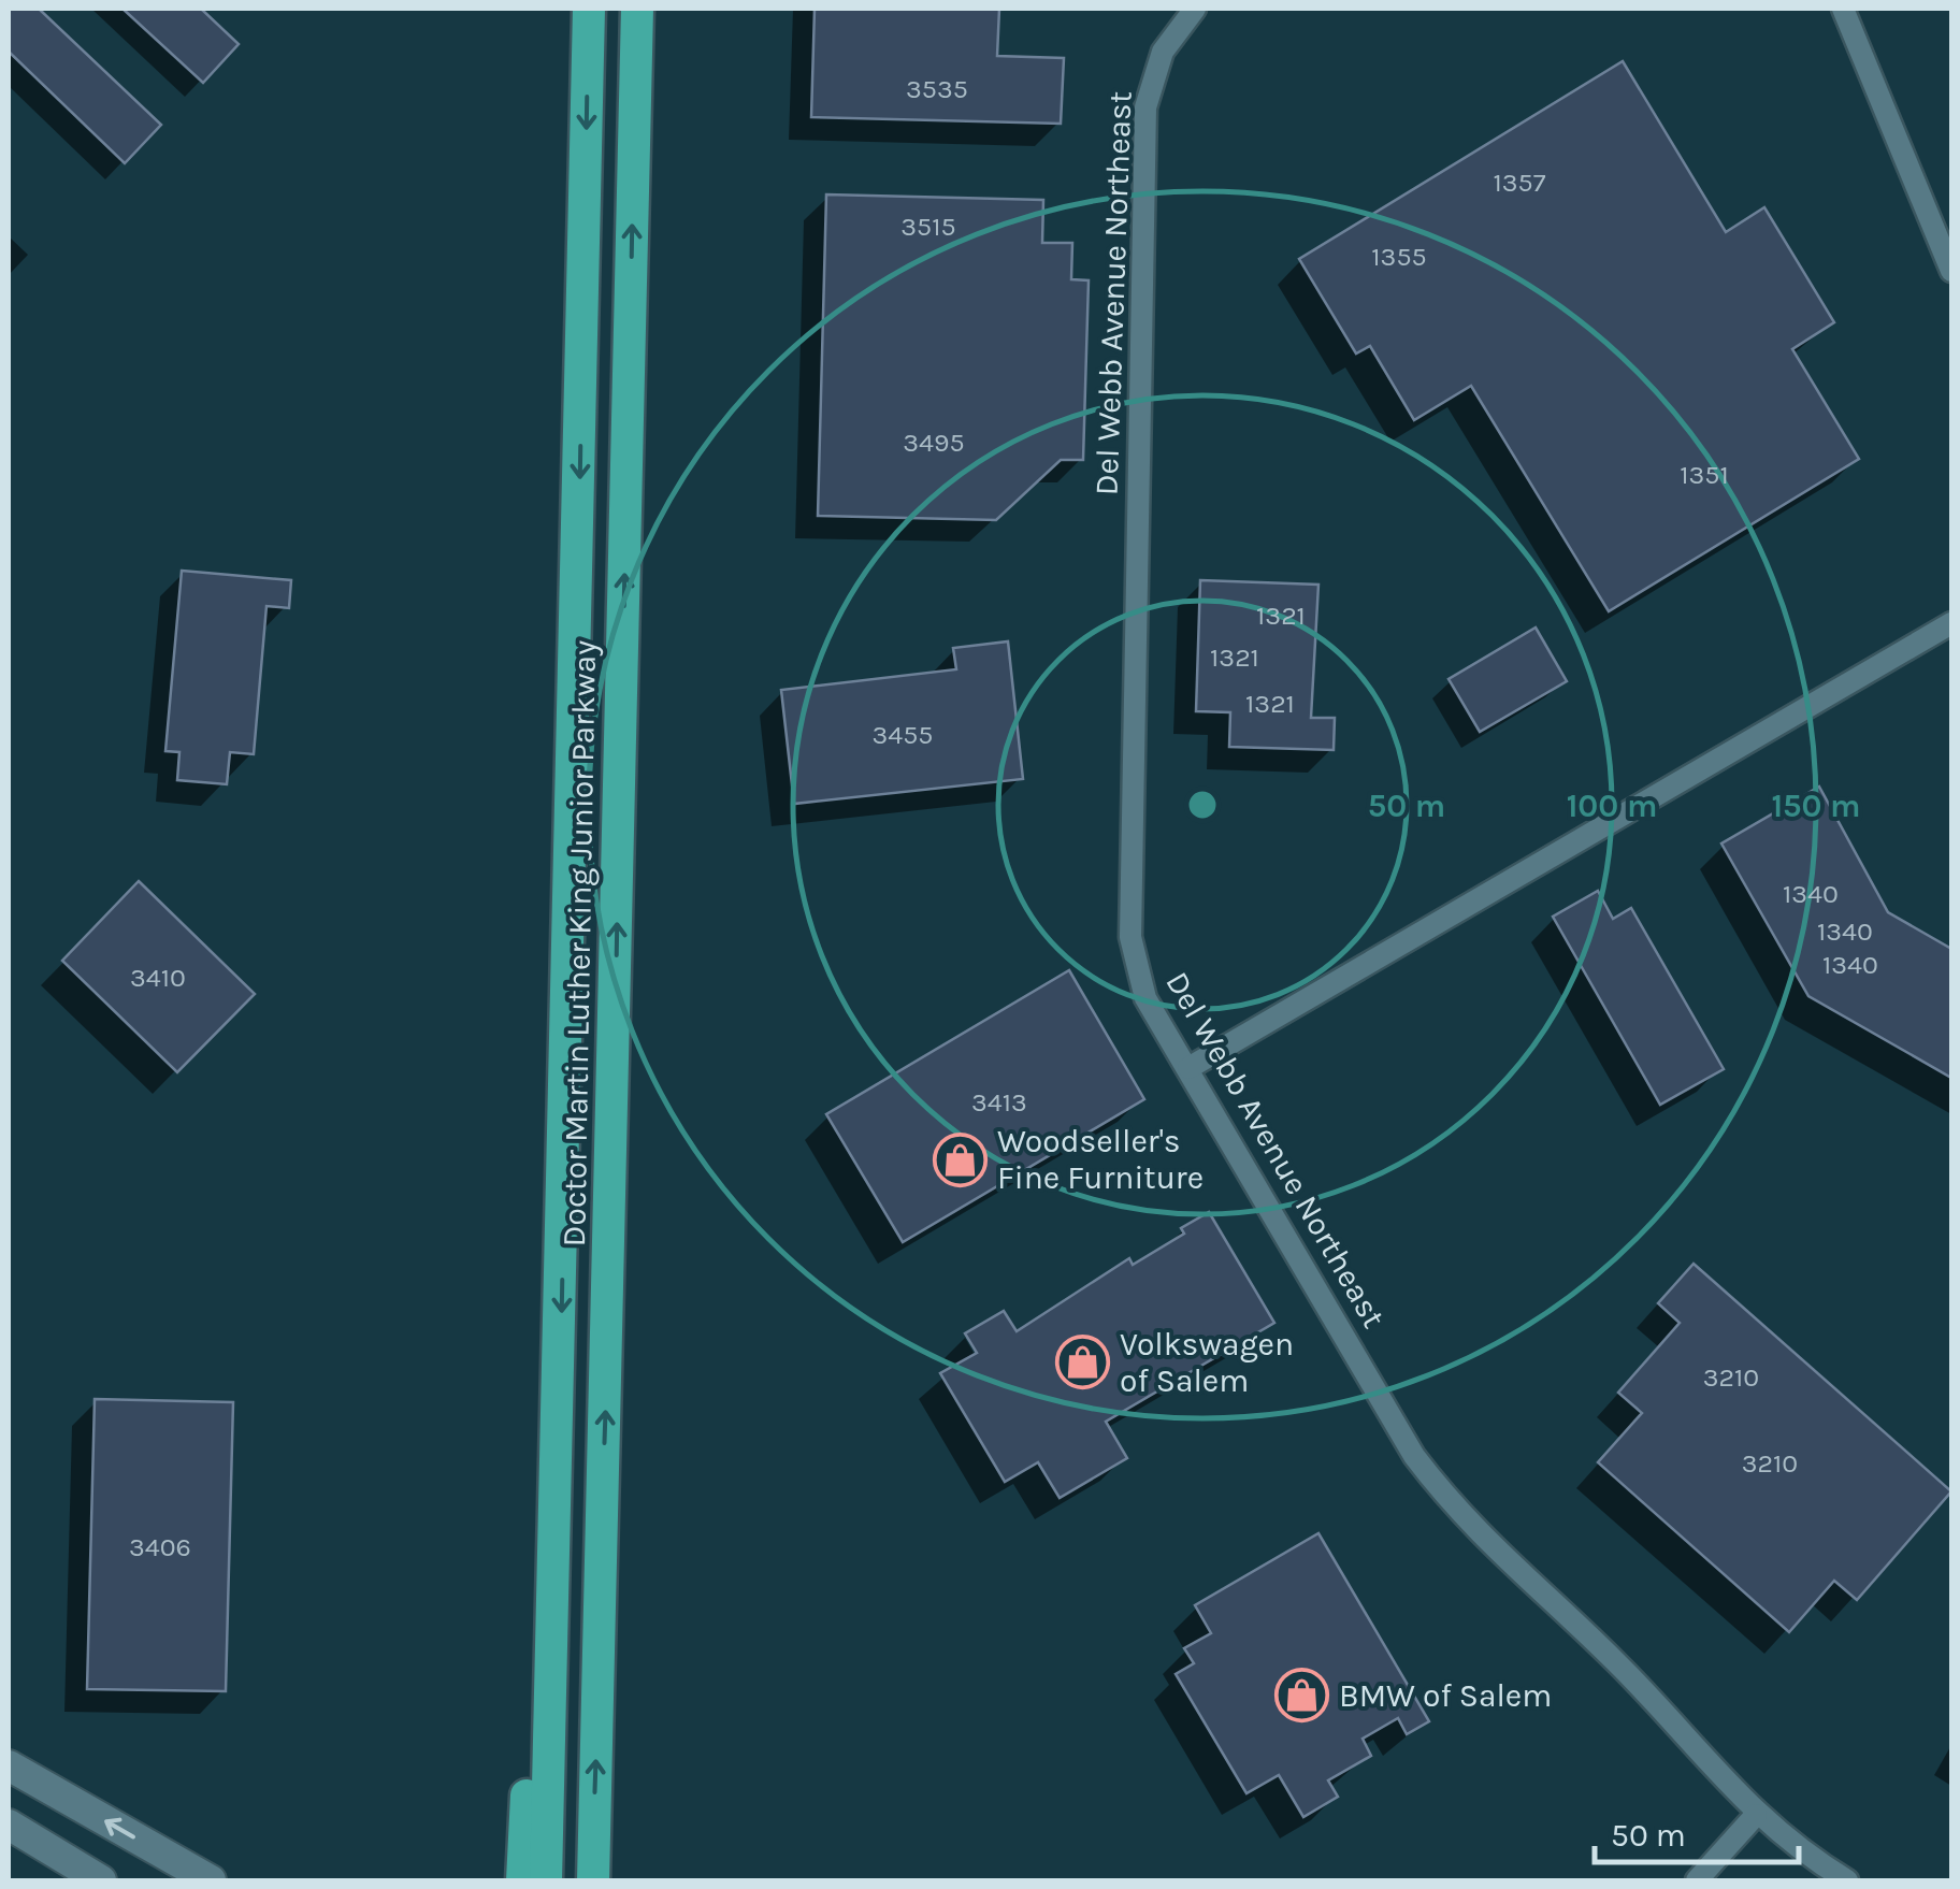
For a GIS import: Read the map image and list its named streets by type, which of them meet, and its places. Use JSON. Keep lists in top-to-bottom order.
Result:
{
  "streets": {
    "highway": ["Doctor Martin Luther King Junior Parkway"],
    "street": ["Del Webb Avenue Northeast"]
  },
  "places": {
    "shop": ["Woodseller's Fine Furniture", "Volkswagen of Salem", "BMW of Salem"]
  },
  "house_numbers": [
    "3535",
    "1357",
    "3515",
    "1355",
    "3495",
    "1351",
    "1321",
    "1321",
    "1321",
    "3455",
    "1340",
    "1340",
    "1340",
    "3410",
    "3413",
    "3210",
    "3210",
    "3406"
  ],
  "scale_bar": "50 m",
  "rings": ["50 m", "100 m", "150 m"]
}
